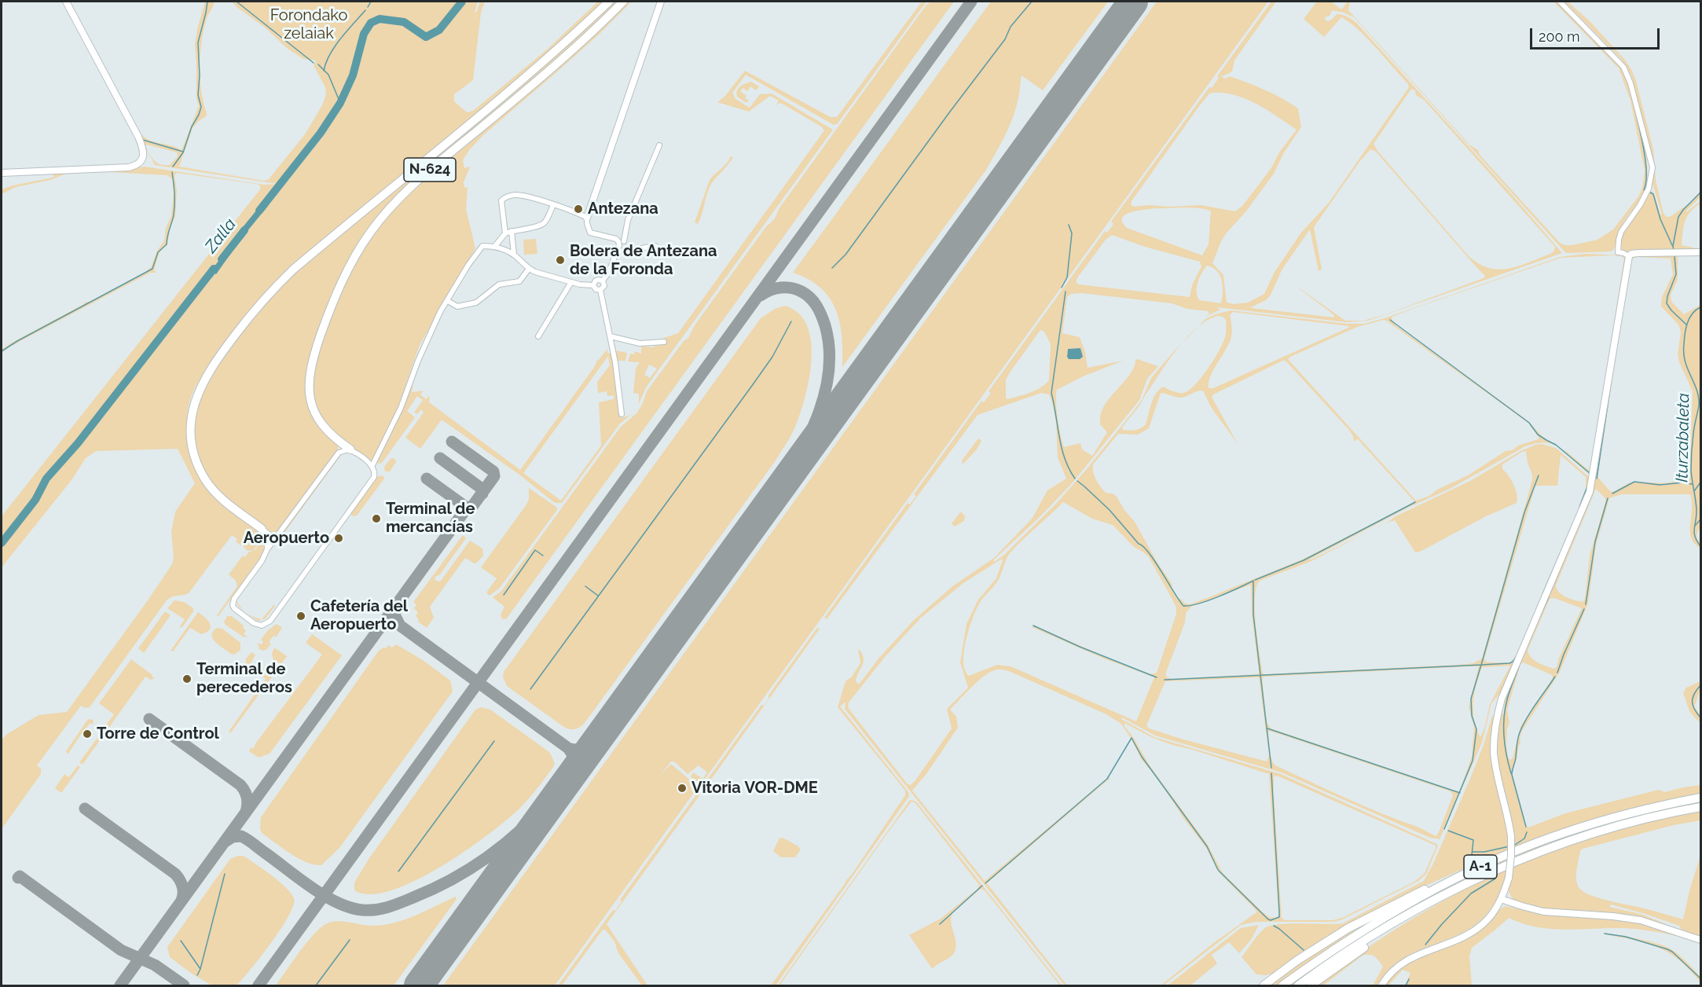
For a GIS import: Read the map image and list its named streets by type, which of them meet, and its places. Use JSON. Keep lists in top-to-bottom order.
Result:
{
  "streets": {
    "highway": ["N-624", "A-1"]
  },
  "water": ["Zalla", "Iturzabaleta"],
  "parks": ["Forondako zelaiak"],
  "places": [
    "Antezana",
    "Bolera de Antezana de la Foronda",
    "Terminal de mercancías",
    "Aeropuerto",
    "Cafetería del Aeropuerto",
    "Terminal de perecederos",
    "Torre de Control",
    "Vitoria VOR-DME"
  ],
  "scale_bar": "200 m"
}
